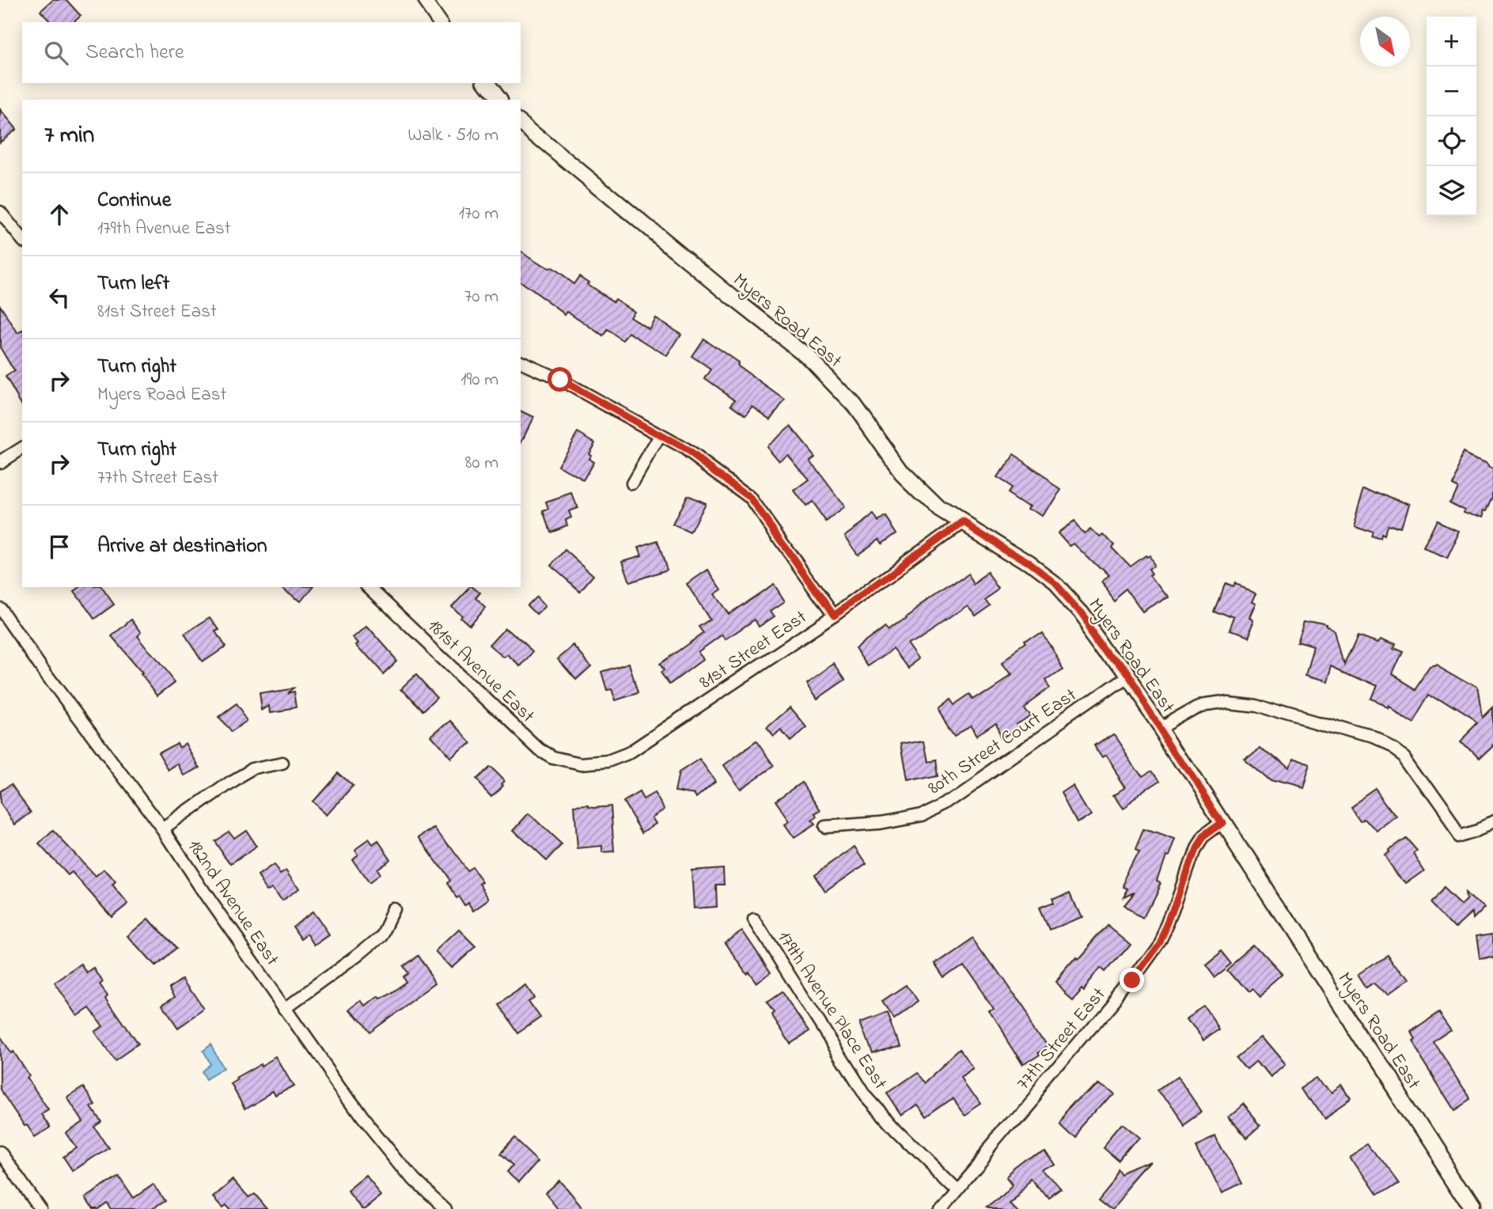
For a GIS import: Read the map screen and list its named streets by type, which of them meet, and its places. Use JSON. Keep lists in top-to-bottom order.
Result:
{
  "streets": {
    "street": [
      "Myers Road East",
      "81st Street East",
      "181st Avenue East",
      "80th Street Court East",
      "182nd Avenue East",
      "179th Avenue Place East",
      "77th Street East"
    ]
  },
  "crossings": [
    ["Myers Road East", "81st Street East"],
    ["Myers Road East", "80th Street Court East"],
    ["Myers Road East", "77th Street East"],
    ["81st Street East", "181st Avenue East"],
    ["179th Avenue Place East", "77th Street East"]
  ],
  "north": "bottom right",
  "page": {
    "map_buttons": ["+", "−"],
    "search": "Search here",
    "heading": ["7 min", "Walk · 510 m"],
    "list": [
      ["Continue", "179th Avenue East", "170 m"],
      ["Turn left", "81st Street East", "70 m"],
      ["Turn right", "Myers Road East", "190 m"],
      ["Turn right", "77th Street East", "80 m"],
      "Arrive at destination"
    ]
  }
}
